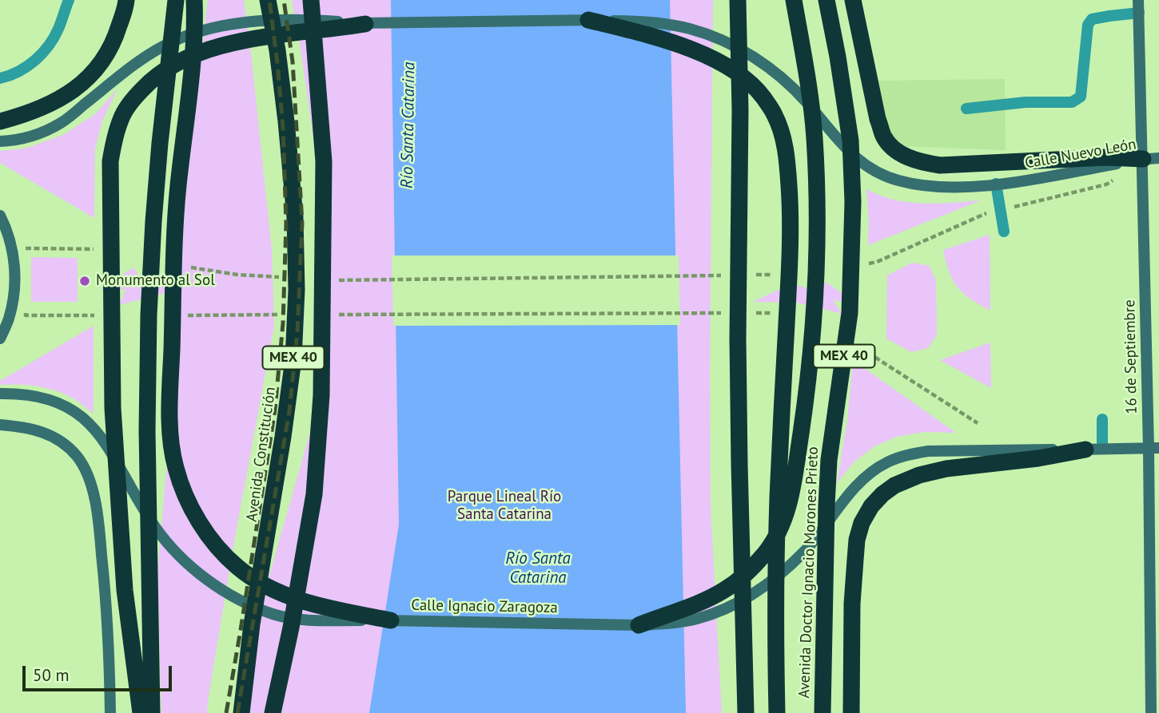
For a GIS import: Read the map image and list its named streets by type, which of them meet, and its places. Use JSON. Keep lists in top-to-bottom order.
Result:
{
  "streets": {
    "highway": ["MEX 40", "Avenida Constitución", "Avenida Doctor Ignacio Morones Prieto"],
    "street": ["Calle Nuevo León", "16 de Septiembre", "Calle Ignacio Zaragoza"]
  },
  "crossings": [
    ["Calle Nuevo León", "16 de Septiembre"],
    ["16 de Septiembre", "Calle Ignacio Zaragoza"]
  ],
  "water": ["Río Santa Catarina"],
  "parks": ["Parque Lineal Río Santa Catarina"],
  "places": ["Monumento al Sol"],
  "scale_bar": "50 m"
}
